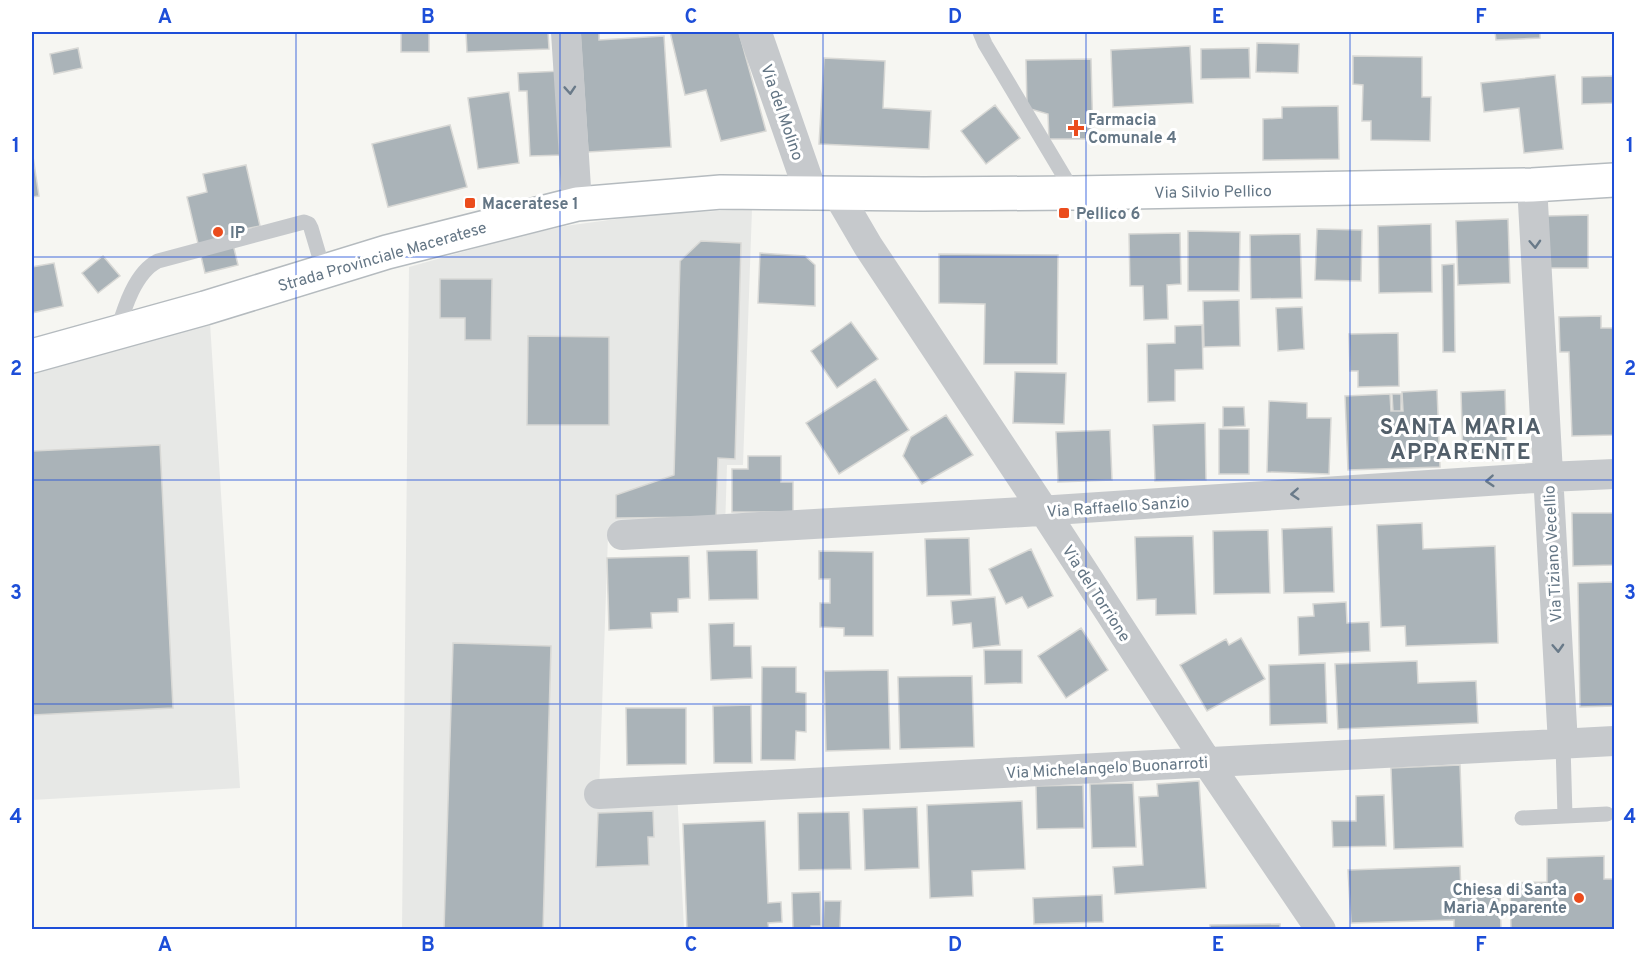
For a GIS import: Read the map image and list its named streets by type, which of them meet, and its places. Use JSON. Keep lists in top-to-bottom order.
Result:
{
  "streets": {
    "main road": ["Via Silvio Pellico", "Strada Provinciale Maceratese"],
    "street": [
      "Via del Molino",
      "Via Raffaello Sanzio",
      "Via Tiziano Vecellio",
      "Via del Torrione",
      "Via Michelangelo Buonarroti"
    ]
  },
  "crossings": [
    ["Via del Molino", "Via Silvio Pellico"],
    ["Via del Molino", "Strada Provinciale Maceratese"],
    ["Via del Molino", "Via del Torrione"],
    ["Via Silvio Pellico", "Strada Provinciale Maceratese"],
    ["Via Silvio Pellico", "Via Tiziano Vecellio"],
    ["Via Silvio Pellico", "Via del Torrione"],
    ["Strada Provinciale Maceratese", "Via del Torrione"],
    ["Via Raffaello Sanzio", "Via Tiziano Vecellio"],
    ["Via Raffaello Sanzio", "Via del Torrione"],
    ["Via Tiziano Vecellio", "Via Michelangelo Buonarroti"],
    ["Via del Torrione", "Via Michelangelo Buonarroti"]
  ],
  "one_way": ["Via Raffaello Sanzio", "Via Tiziano Vecellio"],
  "districts": ["SANTA MARIA APPARENTE"],
  "places": {
    "health": ["Farmacia Comunale 4"],
    "transit": ["Maceratese 1", "Pellico 6"],
    "other": ["IP", "Chiesa di Santa Maria Apparente"]
  },
  "grid": {
    "columns": [
      "A",
      "B",
      "C",
      "D",
      "E",
      "F"
    ],
    "rows": [
      "1",
      "2",
      "3",
      "4"
    ]
  }
}
